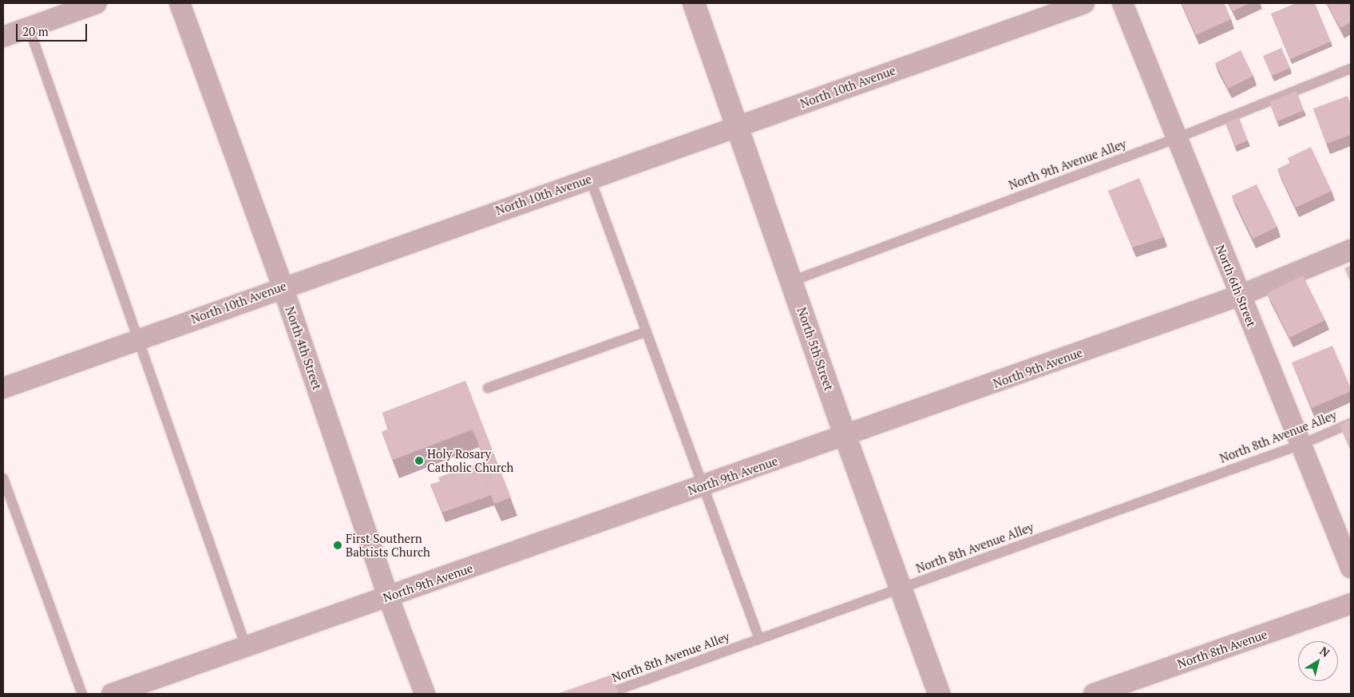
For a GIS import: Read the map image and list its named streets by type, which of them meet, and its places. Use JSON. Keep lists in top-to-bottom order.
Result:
{
  "streets": {
    "street": [
      "North 10th Avenue",
      "North 6th Street",
      "North 4th Street",
      "North 5th Street",
      "North 9th Avenue",
      "North 8th Avenue"
    ],
    "lane": ["North 9th Avenue Alley", "North 8th Avenue Alley"]
  },
  "crossings": [
    ["North 10th Avenue", "North 4th Street"],
    ["North 10th Avenue", "North 5th Street"],
    ["North 9th Avenue Alley", "North 6th Street"],
    ["North 9th Avenue Alley", "North 5th Street"],
    ["North 6th Street", "North 9th Avenue"],
    ["North 6th Street", "North 8th Avenue Alley"],
    ["North 4th Street", "North 9th Avenue"],
    ["North 5th Street", "North 9th Avenue"],
    ["North 5th Street", "North 8th Avenue Alley"]
  ],
  "places": ["Holy Rosary Catholic Church", "First Southern Babtists Church"],
  "scale_bar": "20 m",
  "north": "top right"
}
